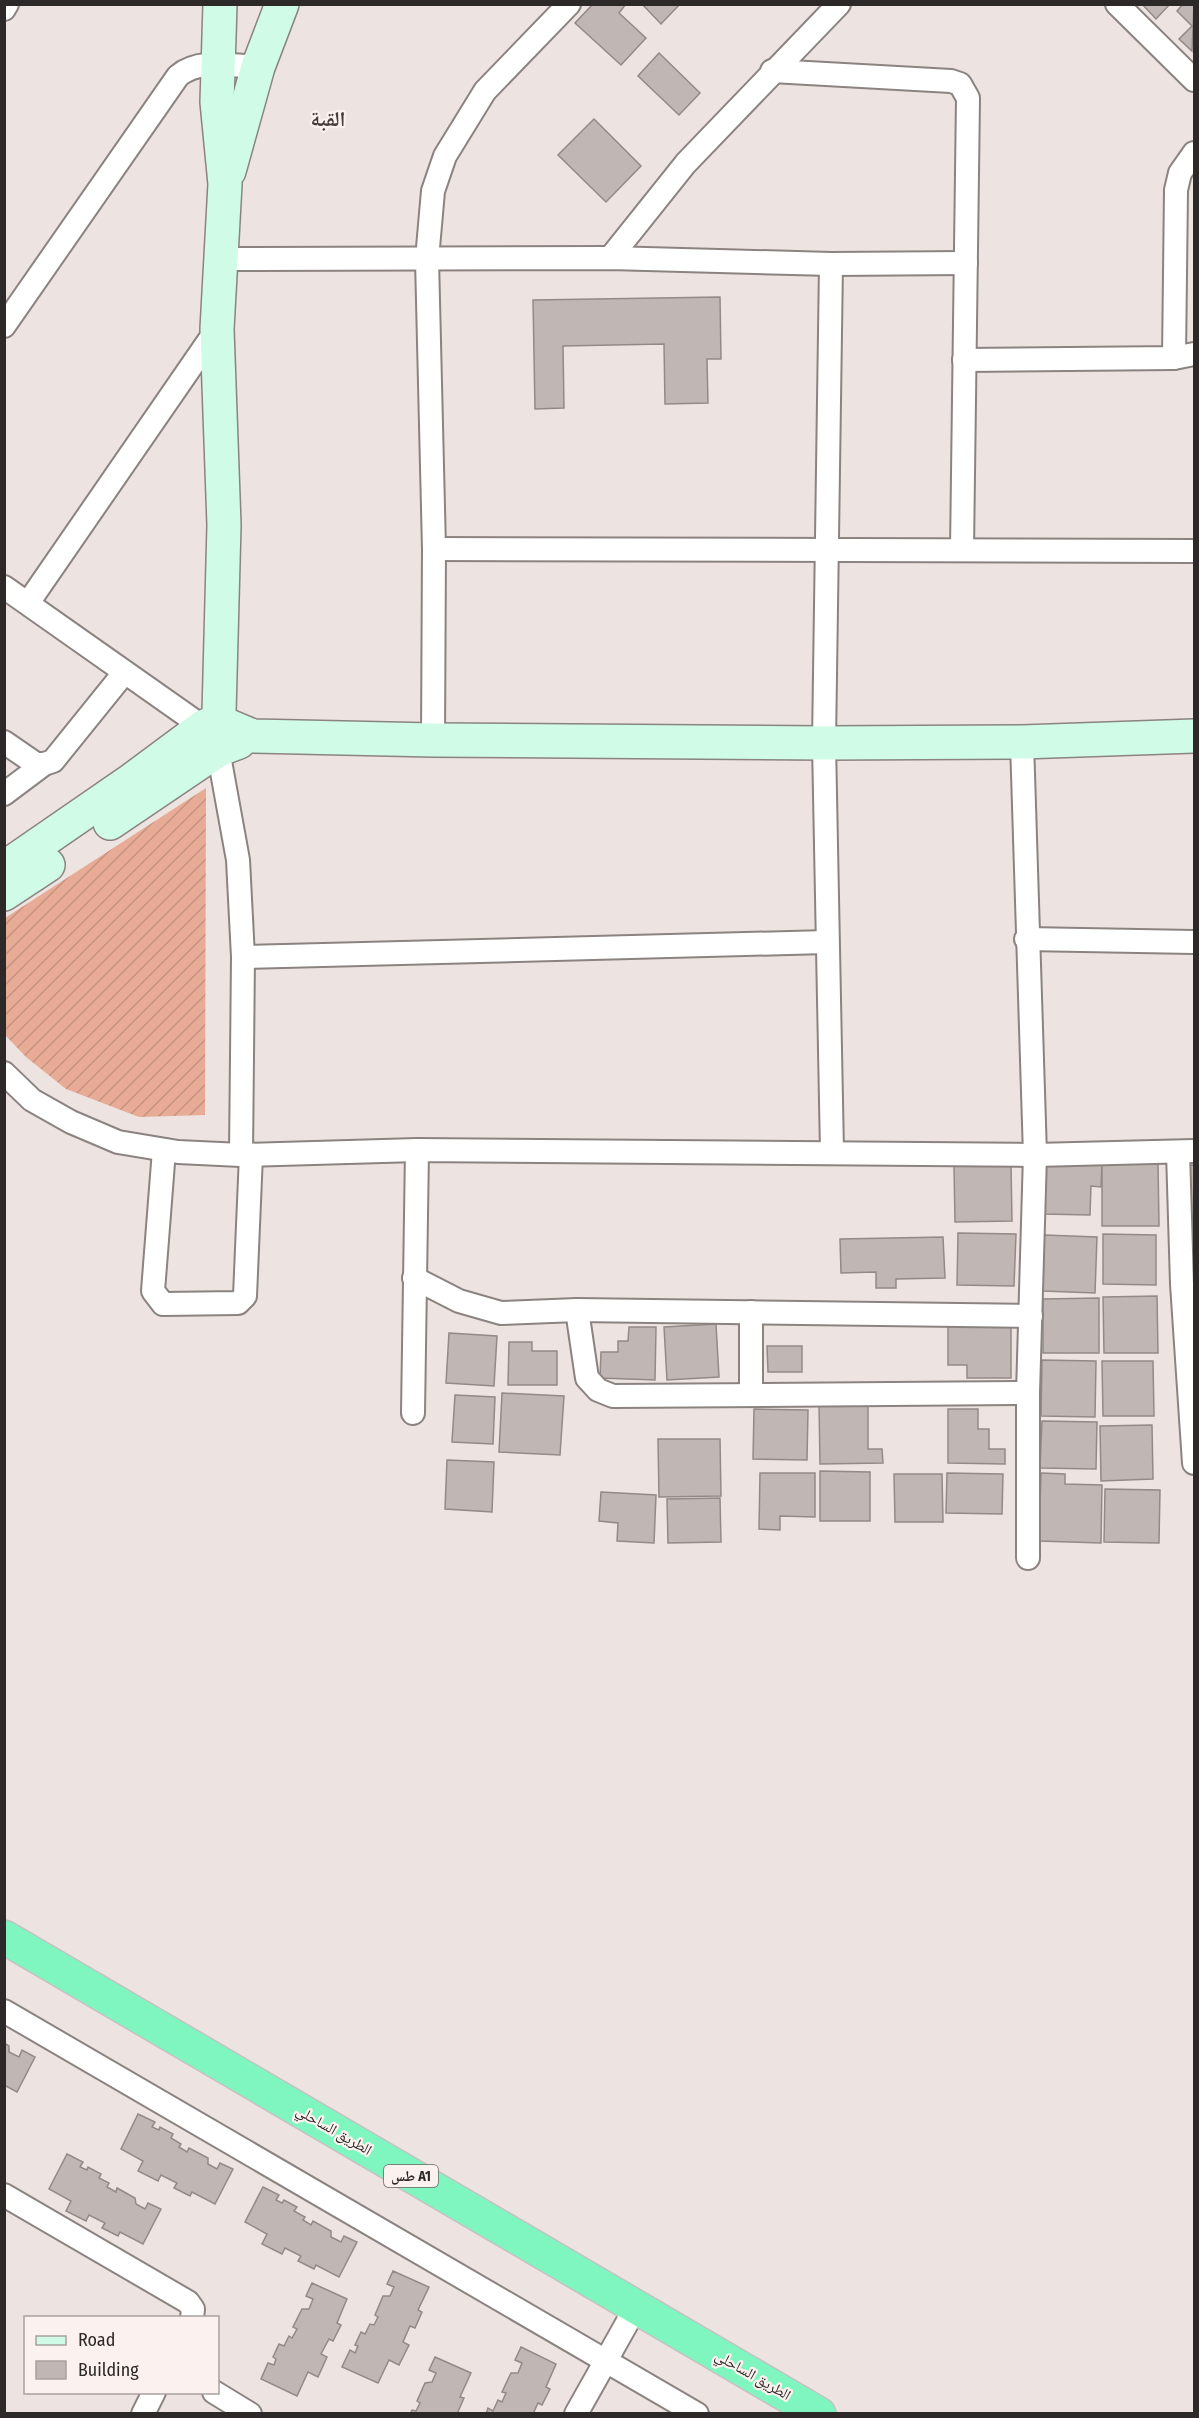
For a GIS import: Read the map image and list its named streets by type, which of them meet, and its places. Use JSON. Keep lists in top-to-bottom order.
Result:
{
  "streets": {
    "highway": ["الطريق الساحلي", "طس A1"]
  },
  "districts": ["القبة"],
  "legend": ["Road", "Building"]
}
